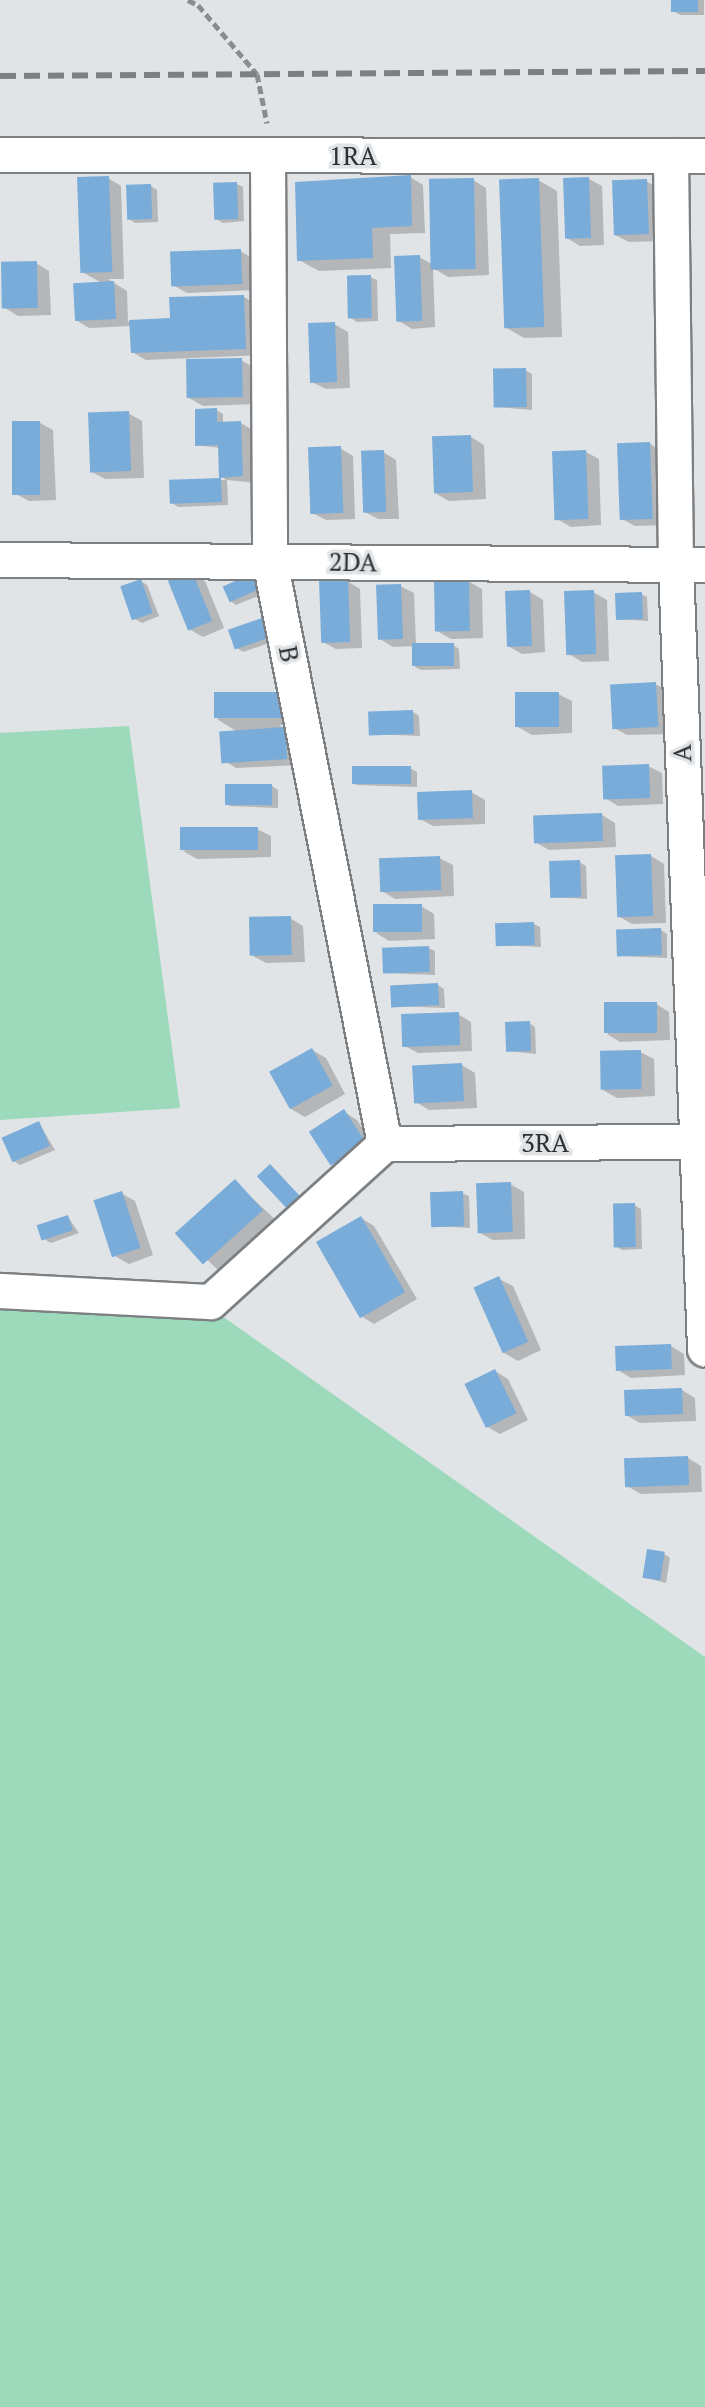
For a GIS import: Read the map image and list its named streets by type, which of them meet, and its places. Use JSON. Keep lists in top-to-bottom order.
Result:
{
  "streets": {
    "street": [
      "1RA",
      "2DA",
      "B",
      "A",
      "3RA"
    ]
  },
  "crossings": [
    ["1RA", "B"],
    ["1RA", "A"],
    ["2DA", "B"],
    ["2DA", "A"],
    ["B", "3RA"],
    ["A", "3RA"]
  ]
}
